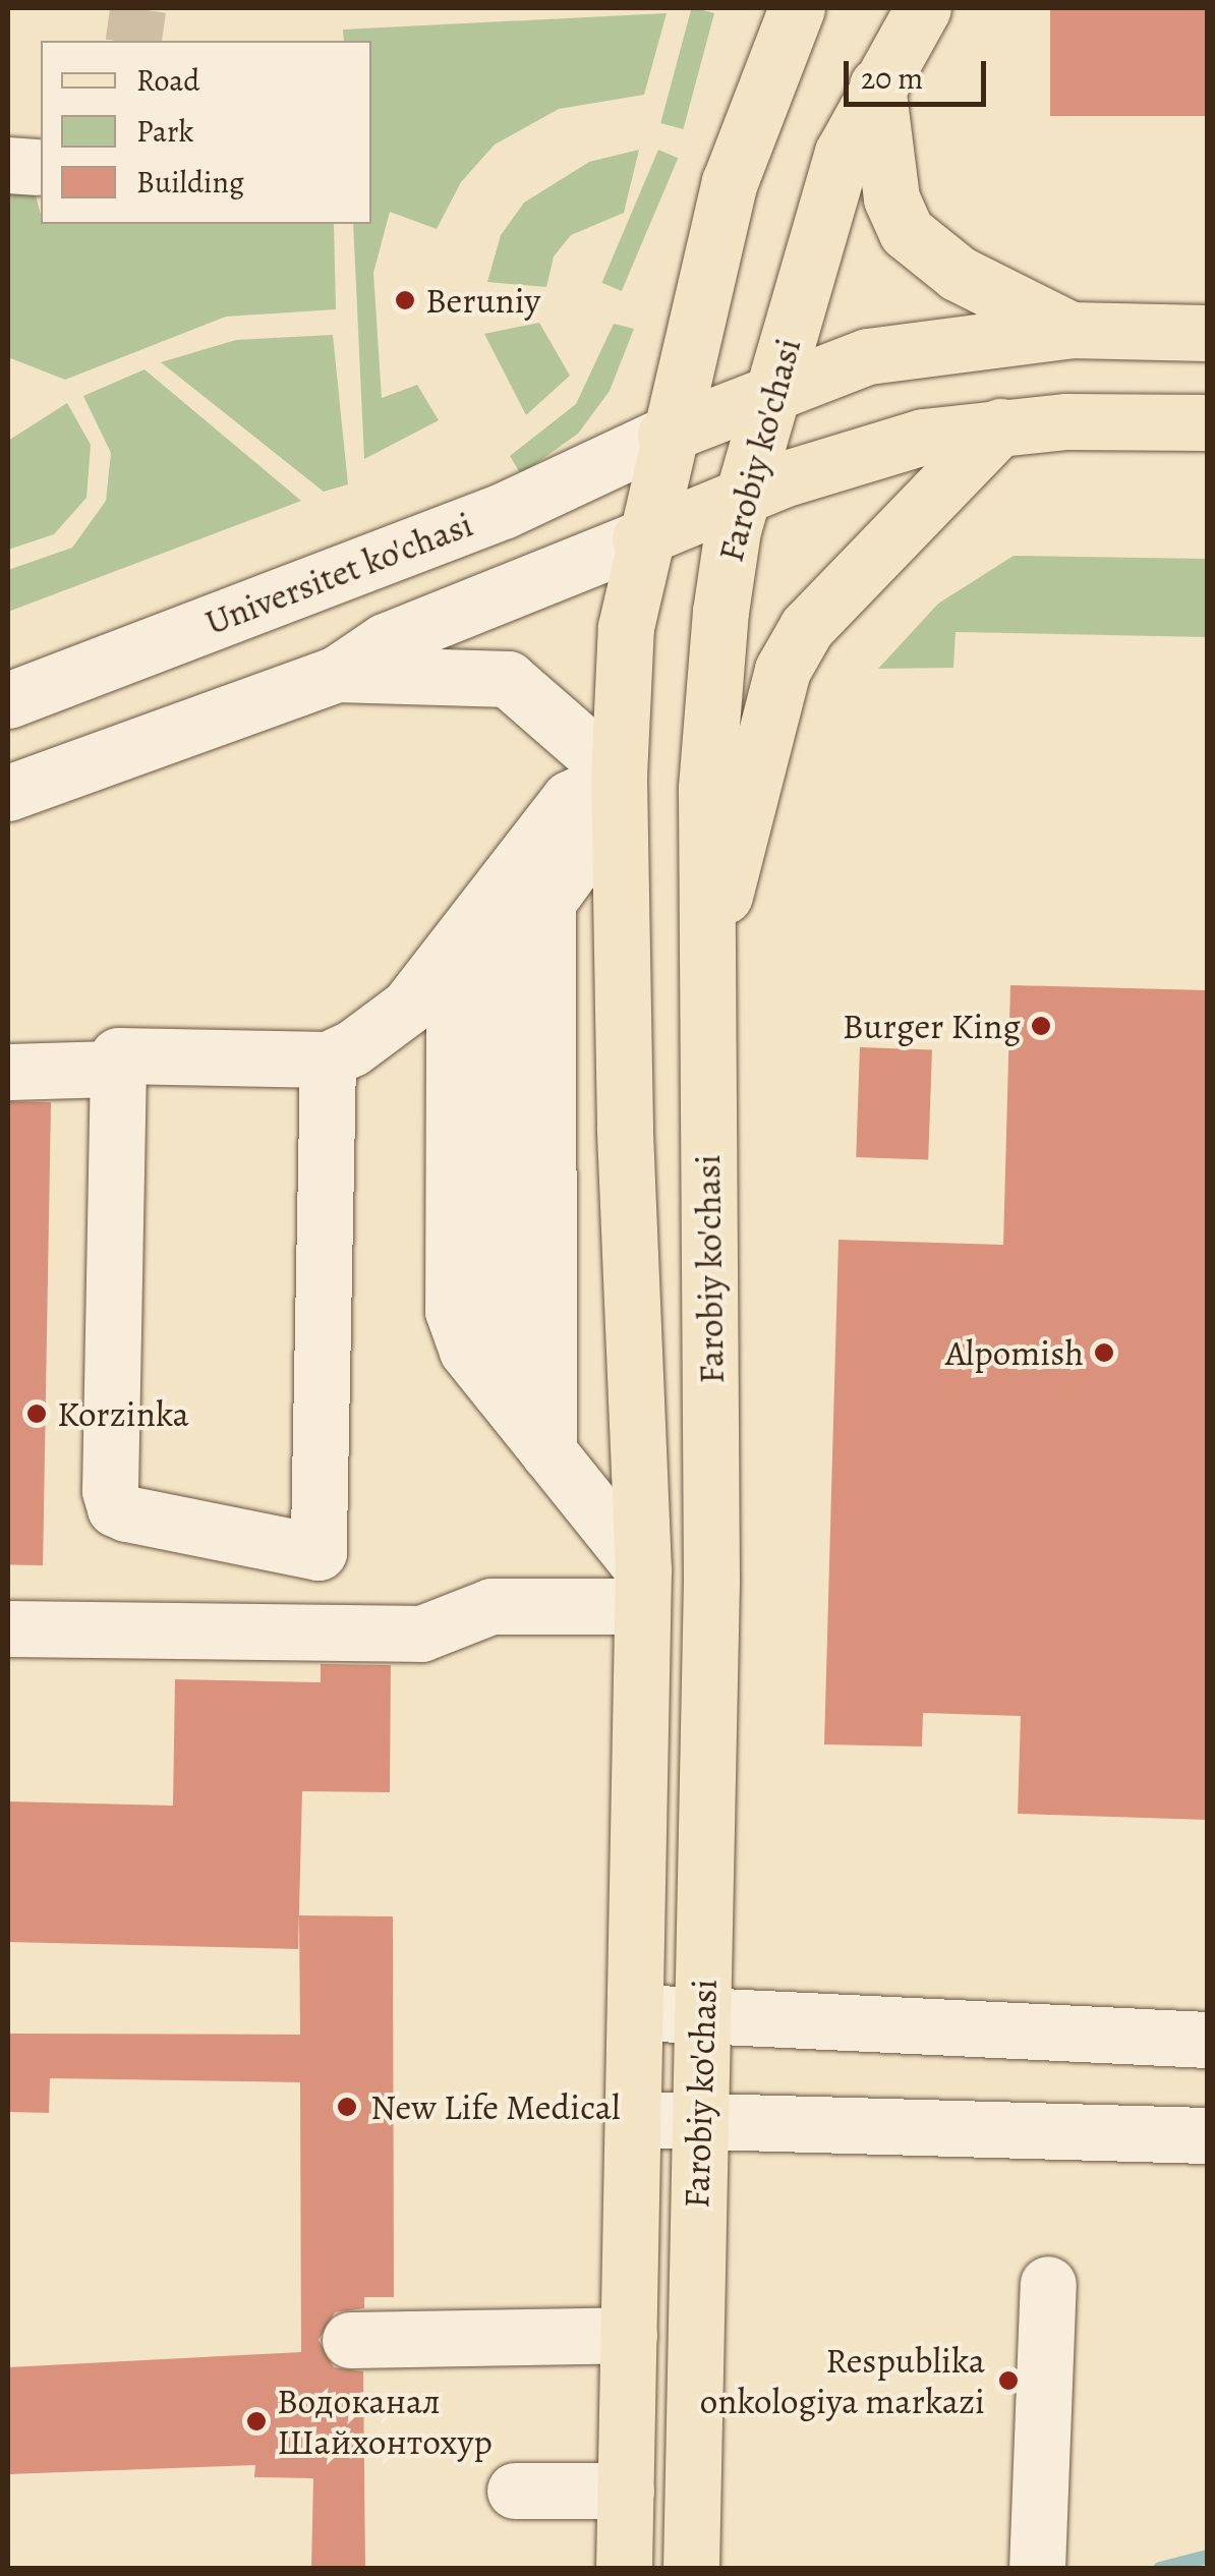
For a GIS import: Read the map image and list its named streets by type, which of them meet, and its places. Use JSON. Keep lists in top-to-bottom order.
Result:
{
  "streets": {
    "main road": ["Farobiy ko'chasi"],
    "street": ["Universitet ko'chasi"]
  },
  "crossings": [
    ["Farobiy ko'chasi", "Universitet ko'chasi"]
  ],
  "places": [
    "Beruniy",
    "Burger King",
    "Alpomish",
    "Korzinka",
    "New Life Medical",
    "Respublika onkologiya markazi",
    "Водоканал Шайхонтохур"
  ],
  "legend": ["Road", "Park", "Building"],
  "scale_bar": "20 m"
}
